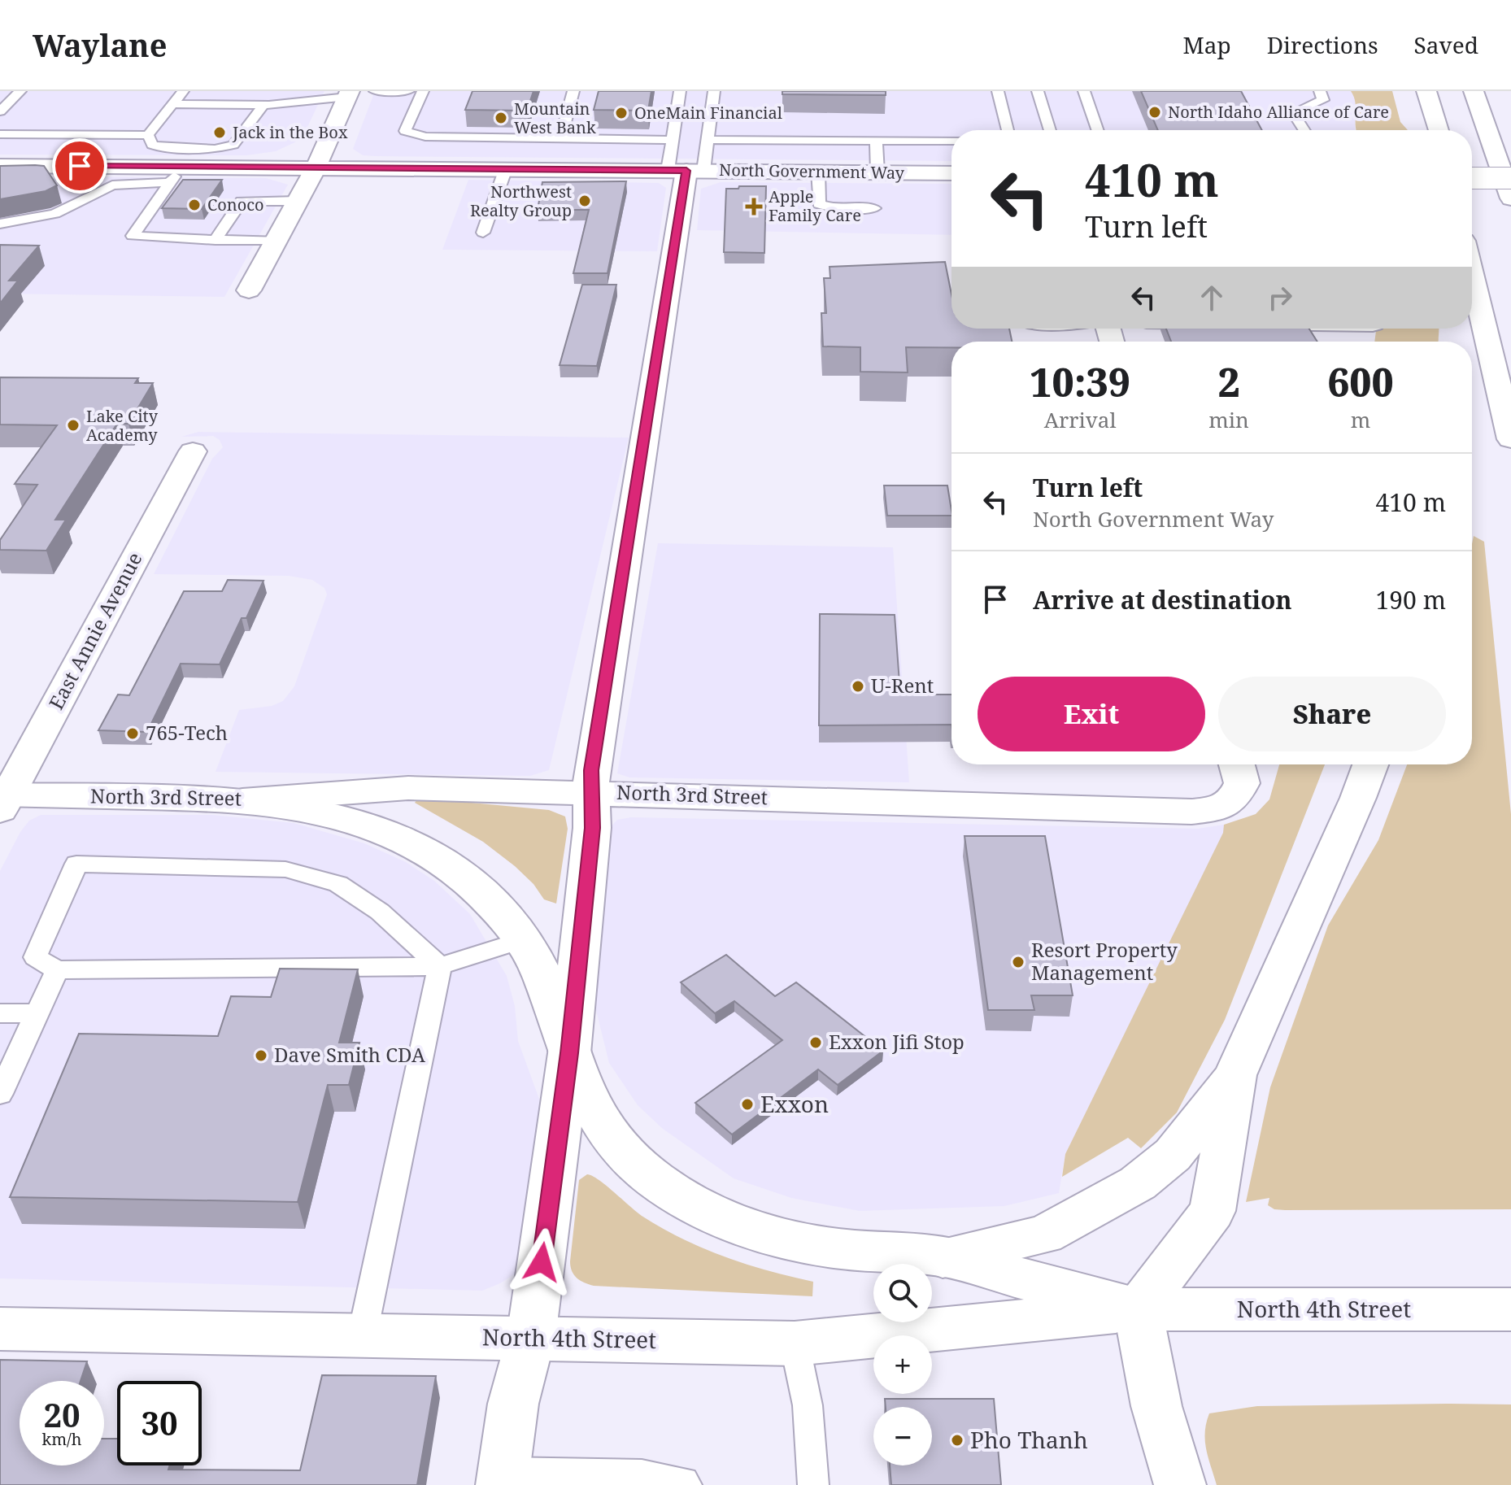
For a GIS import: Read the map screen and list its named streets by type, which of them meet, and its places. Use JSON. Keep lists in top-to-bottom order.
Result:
{
  "streets": {
    "main road": [
      "North Government Way",
      "East Annie Avenue",
      "North 3rd Street",
      "North 4th Street"
    ]
  },
  "crossings": [
    ["East Annie Avenue", "North 3rd Street"],
    ["North 3rd Street", "North 4th Street"]
  ],
  "places": {
    "other": [
      "North Idaho Alliance of Care",
      "OneMain Financial",
      "Mountain West Bank",
      "Jack in the Box",
      "Northwest Realty Group",
      "Conoco",
      "Lake City Academy",
      "U-Rent",
      "765-Tech",
      "Resort Property Management",
      "Exxon Jifi Stop",
      "Dave Smith CDA",
      "Exxon",
      "Pho Thanh"
    ],
    "health": ["Apple Family Care"]
  },
  "page": {
    "header": "Waylane",
    "nav": ["Map", "Directions", "Saved"],
    "turn": ["410 m", "Turn left"],
    "eta": [
      "10:39",
      "Arrival",
      "2",
      "min",
      "600",
      "m"
    ],
    "list": [
      {
        "name": "Turn left",
        "note": "North Government Way",
        "value": "410 m"
      },
      {
        "name": "Arrive at destination",
        "value": "190 m"
      }
    ],
    "buttons": ["Exit", "Share"],
    "map_buttons": ["+", "−"],
    "speed": "20 km/h",
    "limit": "30"
  }
}
